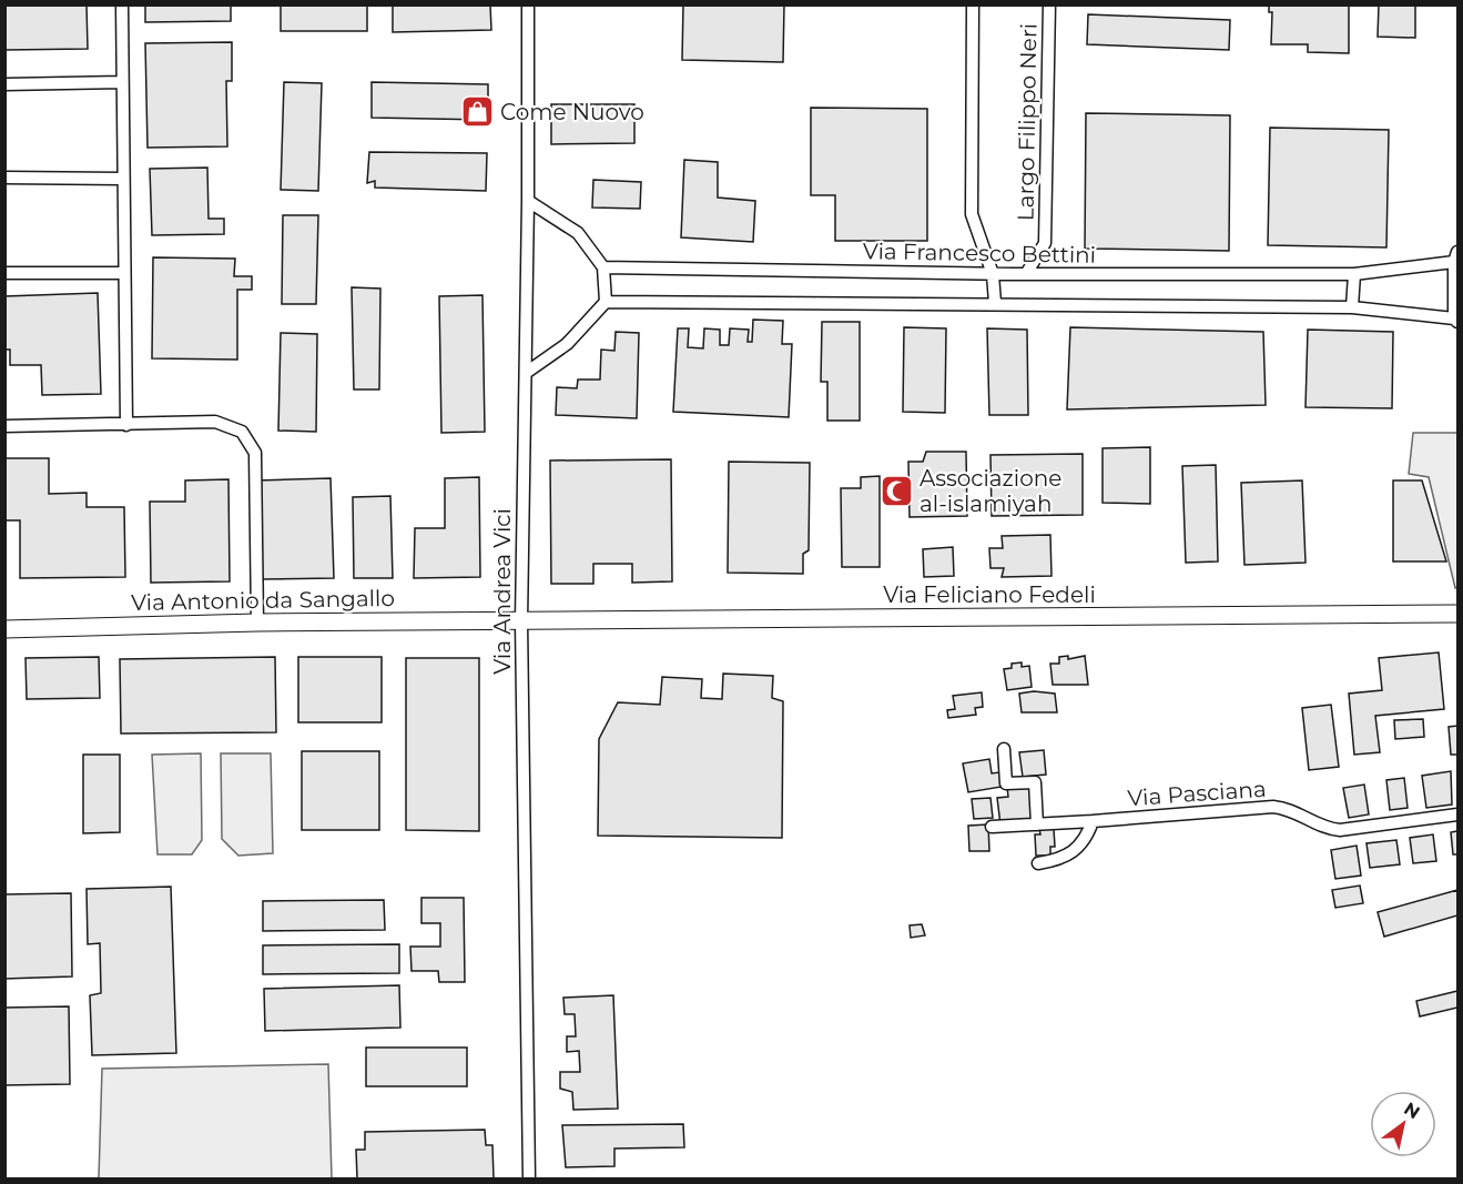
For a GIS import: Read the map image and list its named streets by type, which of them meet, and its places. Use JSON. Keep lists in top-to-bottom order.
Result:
{
  "streets": {
    "street": [
      "Largo Filippo Neri",
      "Via Francesco Bettini",
      "Via Andrea Vici",
      "Via Feliciano Fedeli",
      "Via Antonio da Sangallo",
      "Via Pasciana"
    ]
  },
  "crossings": [
    ["Largo Filippo Neri", "Via Francesco Bettini"],
    ["Via Andrea Vici", "Via Feliciano Fedeli"],
    ["Via Andrea Vici", "Via Antonio da Sangallo"],
    ["Via Feliciano Fedeli", "Via Antonio da Sangallo"]
  ],
  "places": {
    "shop": ["Come Nuovo"],
    "mosque": ["Associazione al-islamiyah"]
  },
  "north": "top right"
}
